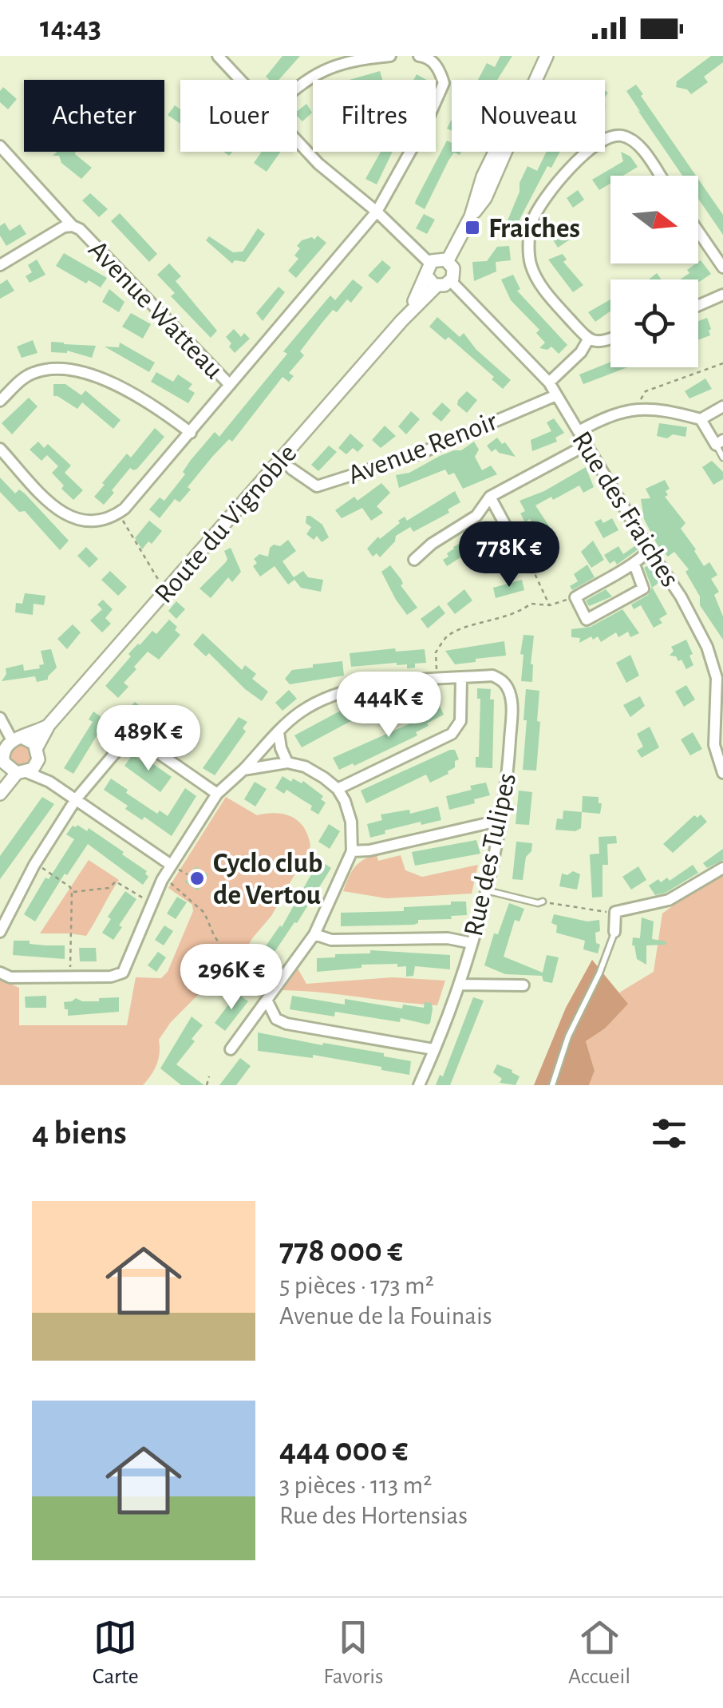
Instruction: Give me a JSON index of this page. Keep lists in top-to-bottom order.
{
  "streets": {
    "street": [
      "Avenue Watteau",
      "Avenue Renoir",
      "Rue des Fraiches",
      "Route du Vignoble",
      "Rue des Tulipes"
    ]
  },
  "crossings": [
    ["Avenue Renoir", "Rue des Fraiches"],
    ["Rue des Fraiches", "Route du Vignoble"]
  ],
  "places": {
    "transit": ["Fraiches"],
    "other": ["Cyclo club de Vertou"]
  },
  "north": "right",
  "page": {
    "status": "14:43",
    "chip": [
      "Acheter",
      "Louer",
      "Filtres",
      "Nouveau"
    ],
    "price": [
      "778K €",
      "444K €",
      "489K €",
      "296K €"
    ],
    "heading": "4 biens",
    "list": [
      {
        "name": "778 000 €",
        "note": "5 pièces · 173 m² · Avenue de la Fouinais"
      },
      {
        "name": "444 000 €",
        "note": "3 pièces · 113 m² · Rue des Hortensias"
      }
    ],
    "tabs": ["Carte", "Favoris", "Accueil"]
  }
}
